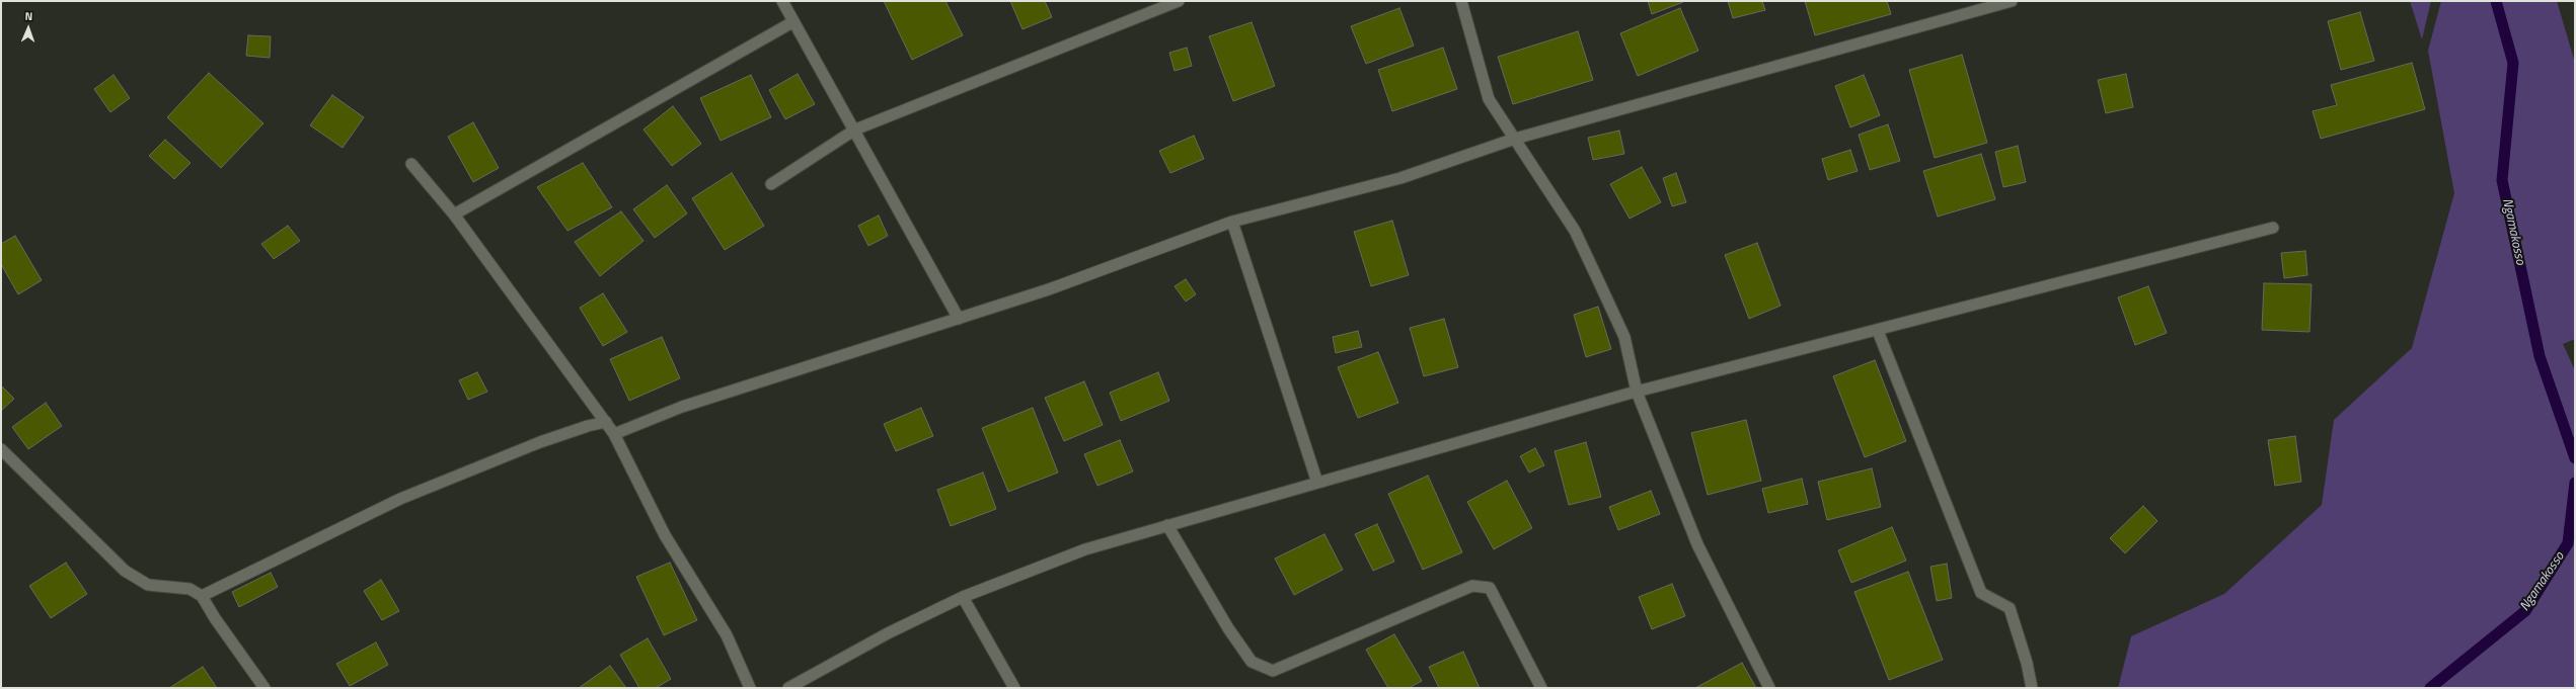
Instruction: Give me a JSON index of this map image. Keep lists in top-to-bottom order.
{
  "water": ["Ngamakosso"],
  "north": "top"
}
